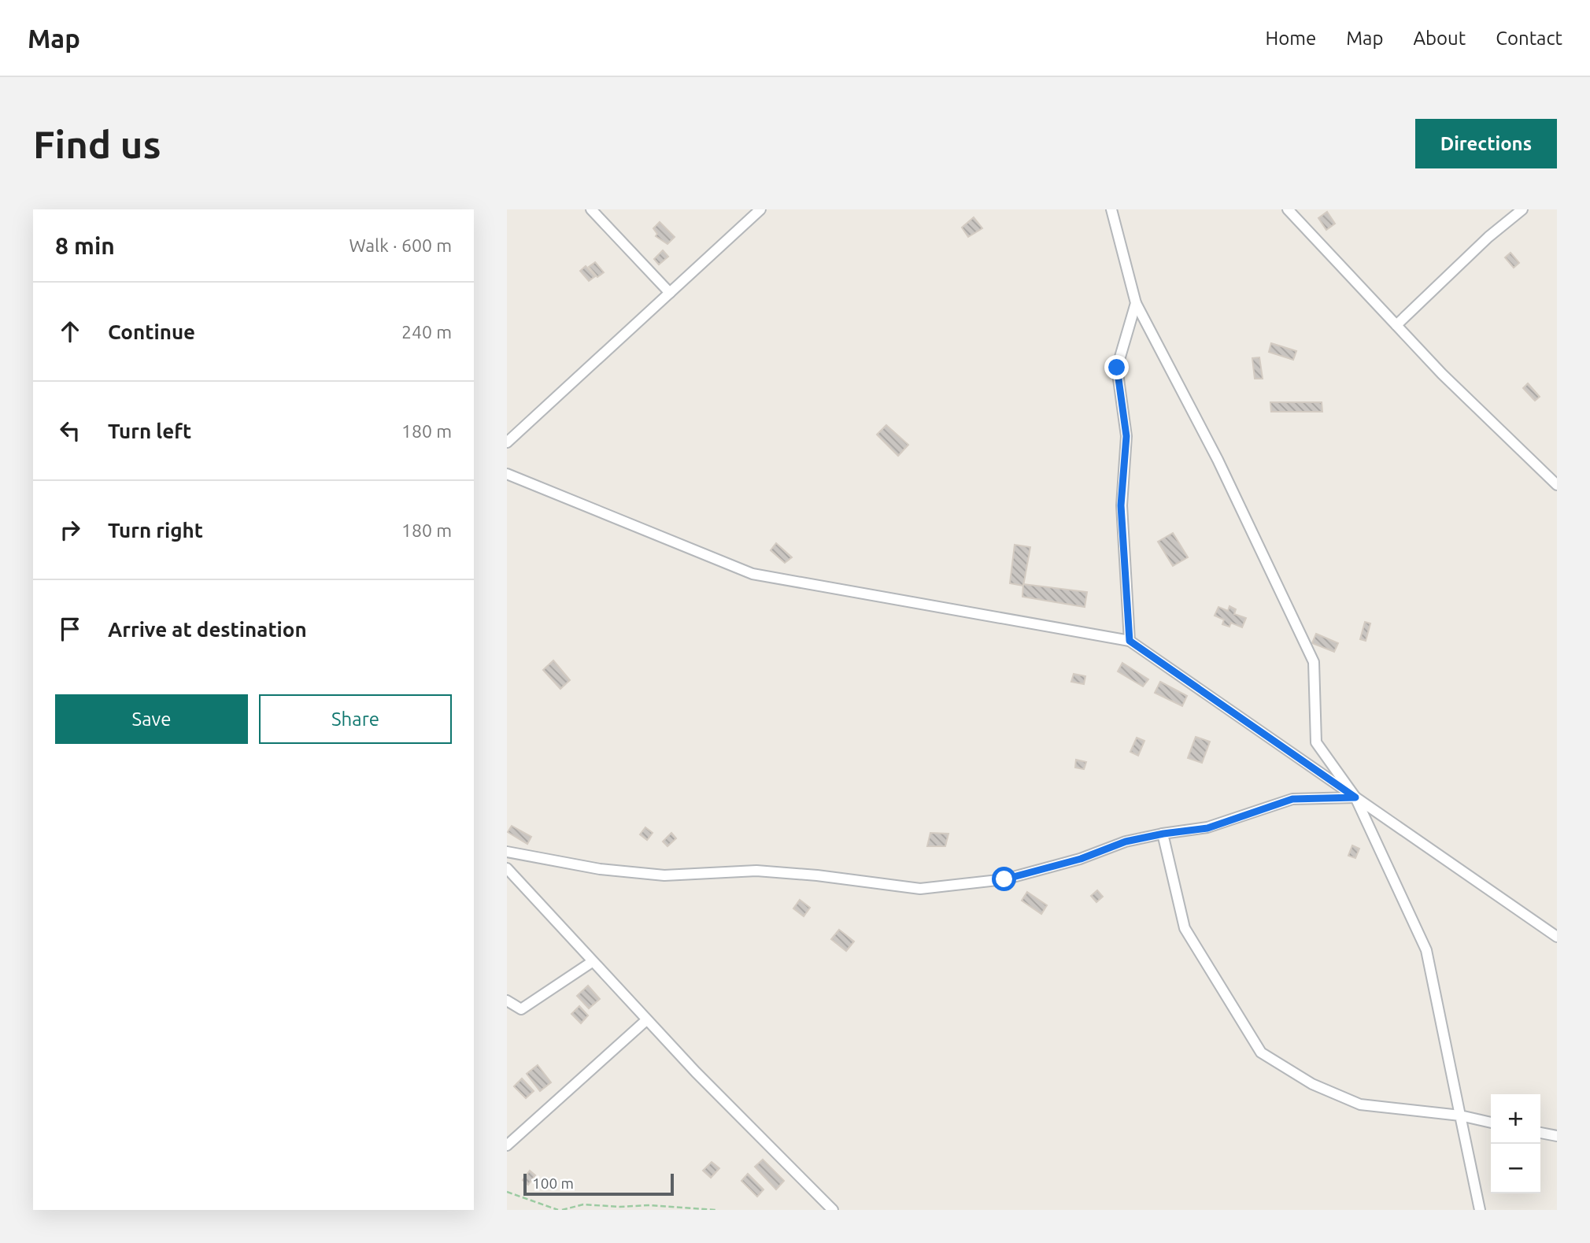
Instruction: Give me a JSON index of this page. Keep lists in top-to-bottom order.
{
  "scale_bar": "100 m",
  "page": {
    "header": "Map",
    "nav": [
      "Home",
      "Map",
      "About",
      "Contact"
    ],
    "buttons": [
      "Directions",
      ["Save", "Share"]
    ],
    "title": "Find us",
    "heading": ["8 min", "Walk · 600 m"],
    "list": [
      ["Continue", "240 m"],
      ["Turn left", "180 m"],
      ["Turn right", "180 m"],
      "Arrive at destination"
    ],
    "map_buttons": ["+", "−"],
    "scale": "100 m"
  }
}
